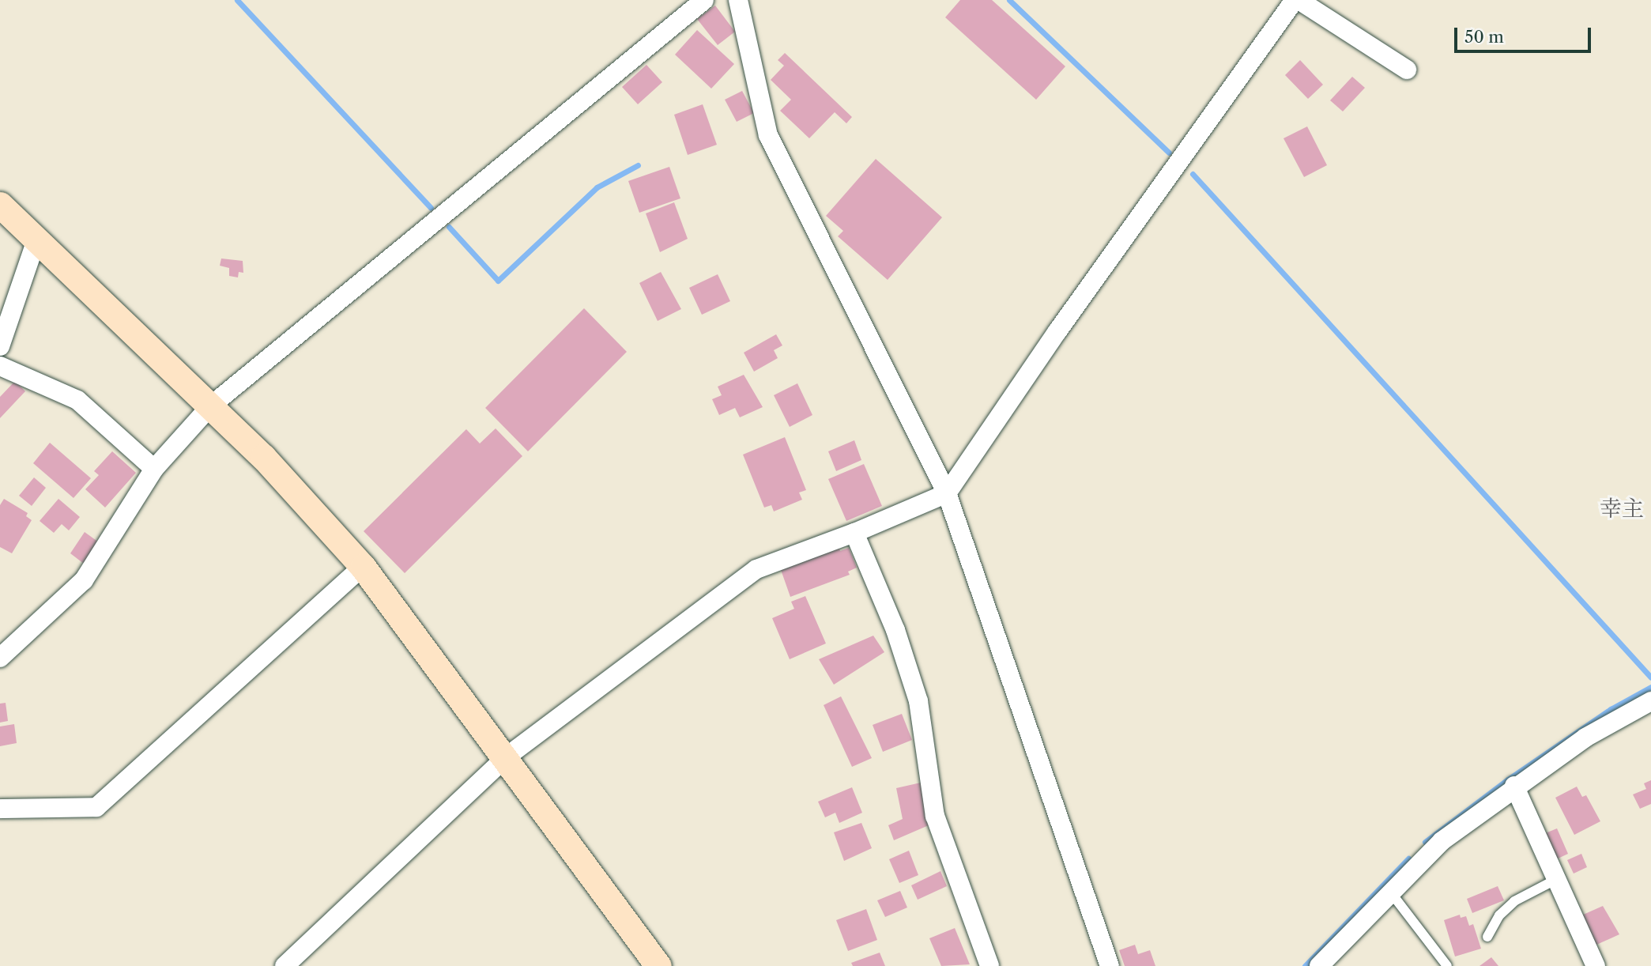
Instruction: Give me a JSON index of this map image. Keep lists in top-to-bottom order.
{
  "districts": ["幸主"],
  "scale_bar": "50 m"
}
